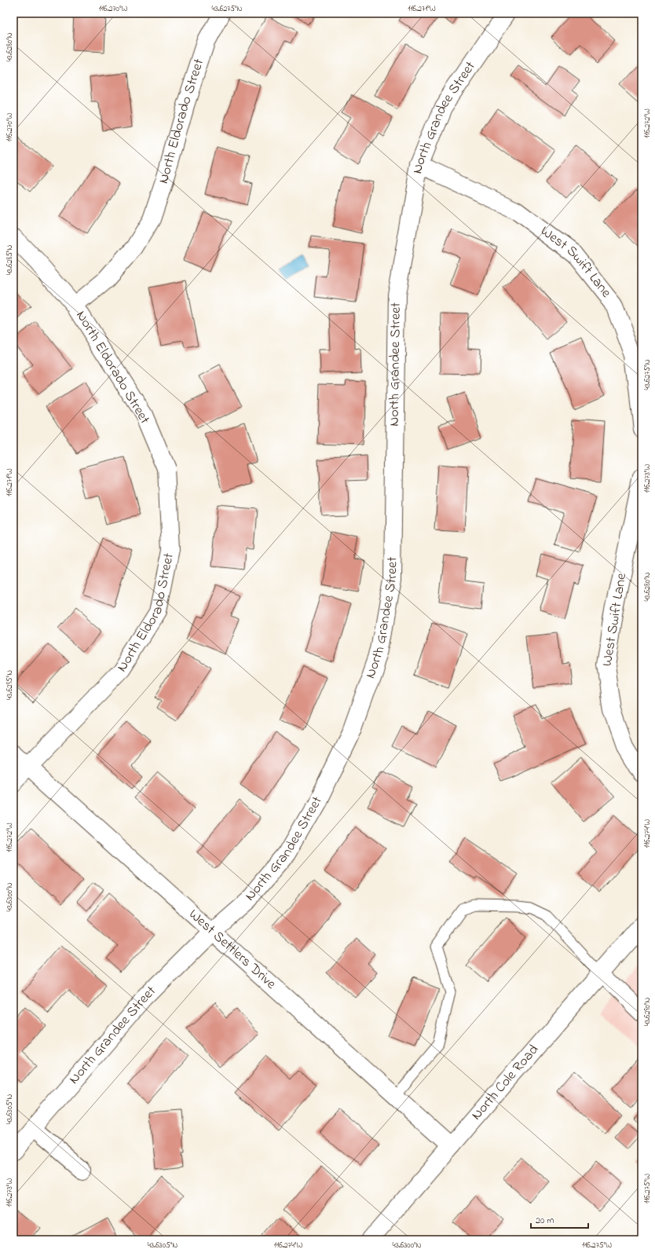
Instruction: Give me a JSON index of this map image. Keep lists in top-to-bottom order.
{
  "streets": {
    "street": [
      "North Grandee Street",
      "North Eldorado Street",
      "West Swift Lane",
      "West Settlers Drive",
      "North Cole Road"
    ]
  },
  "crossings": [
    ["North Grandee Street", "West Swift Lane"],
    ["North Grandee Street", "West Settlers Drive"],
    ["North Eldorado Street", "West Settlers Drive"],
    ["West Settlers Drive", "North Cole Road"]
  ],
  "scale_bar": "20 m",
  "coordinates": [
    "116.270°W",
    "43.6275°N",
    "116.271°W",
    "43.6280°N",
    "116.272°W",
    "43.6285°N",
    "116.273°W",
    "43.6295°N",
    "116.274°W",
    "43.6300°N",
    "43.6290°N",
    "43.6305°N",
    "116.275°W"
  ]
}
